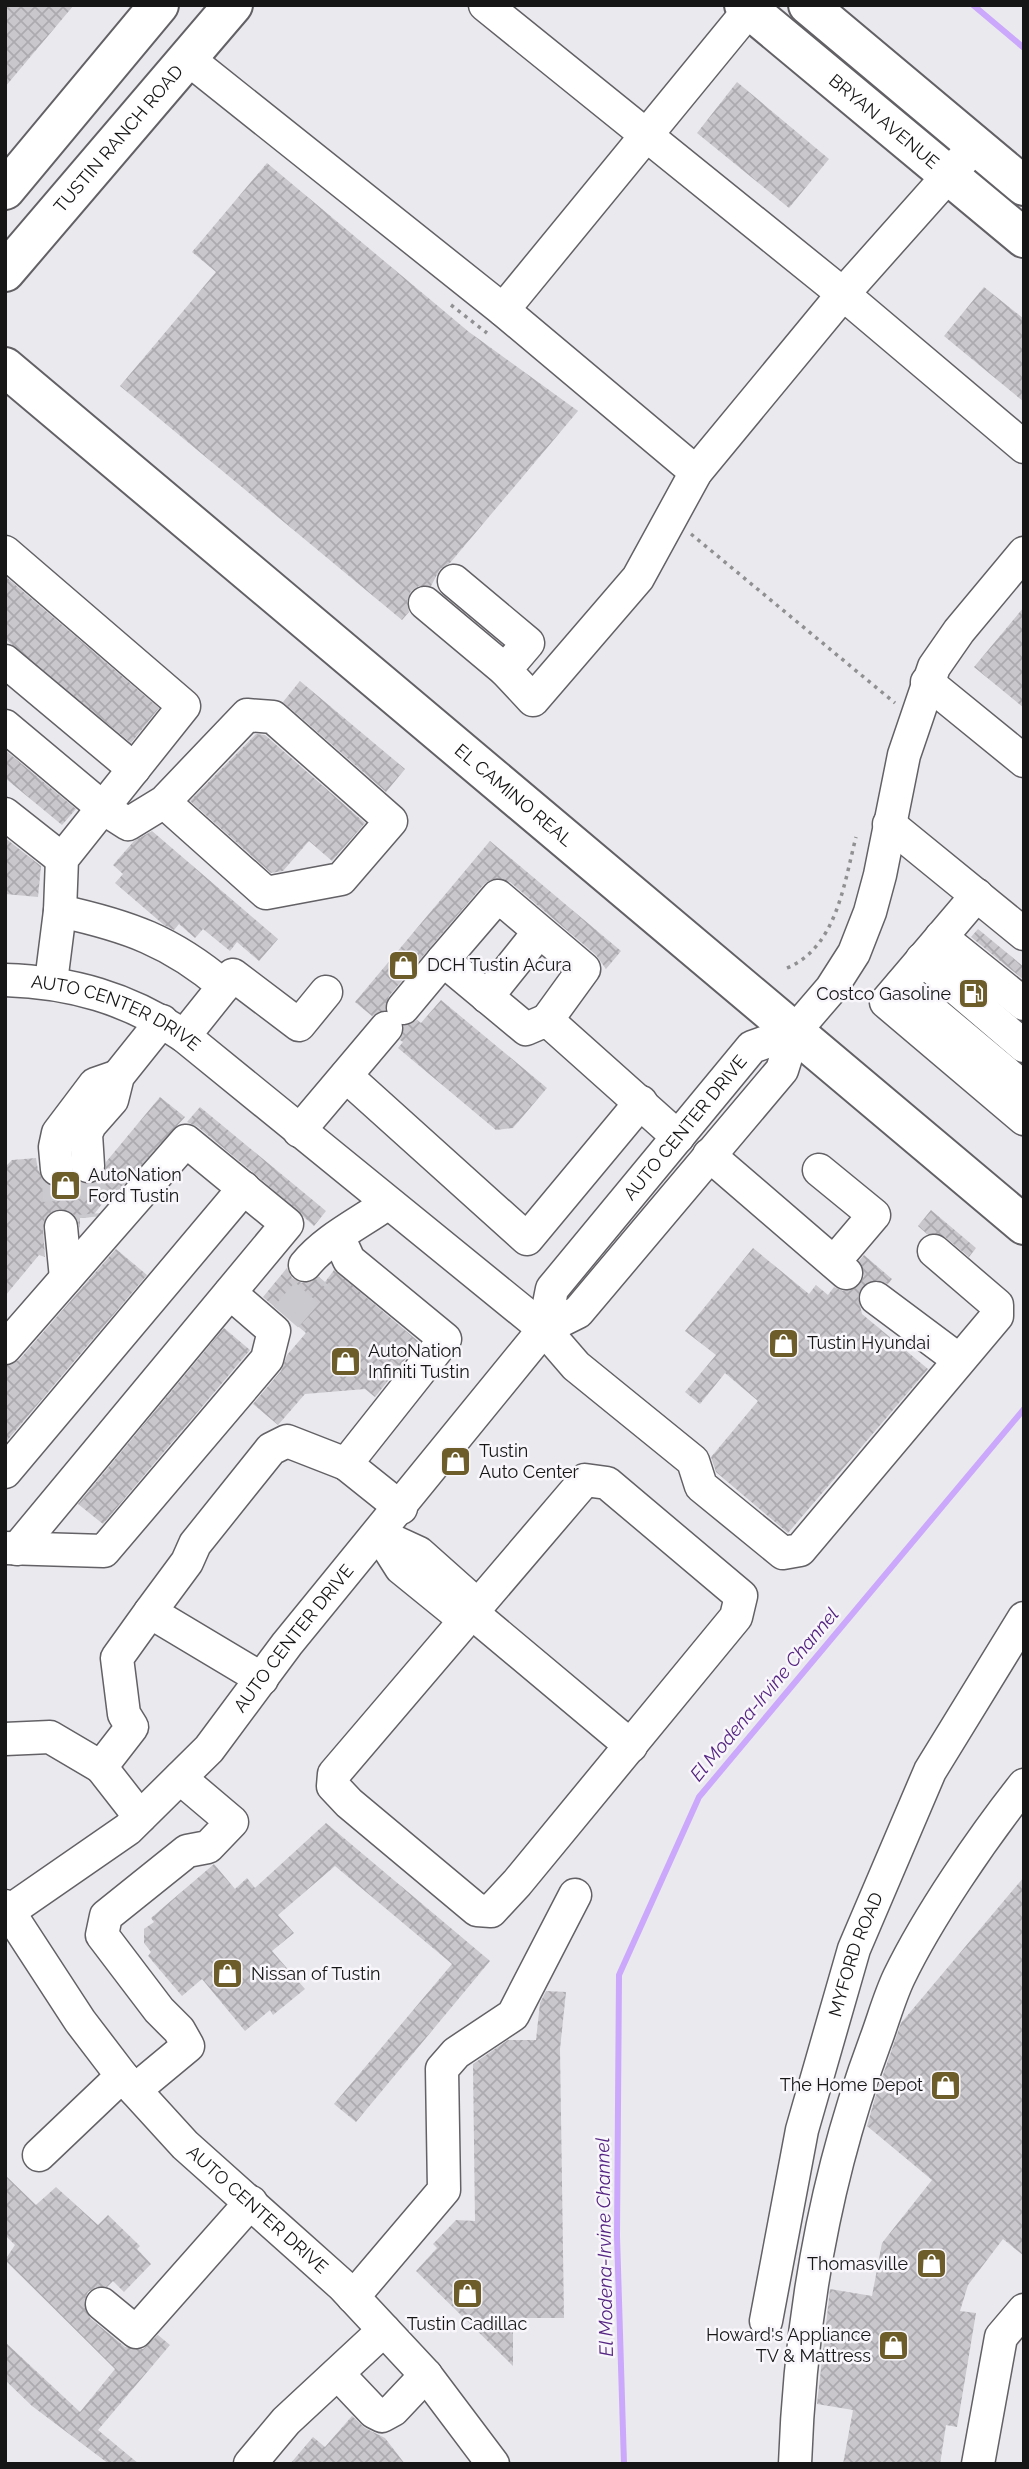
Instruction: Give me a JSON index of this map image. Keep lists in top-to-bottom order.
{
  "streets": {
    "main road": ["BRYAN AVENUE", "TUSTIN RANCH ROAD", "EL CAMINO REAL"],
    "street": ["AUTO CENTER DRIVE", "MYFORD ROAD"]
  },
  "crossings": [
    ["EL CAMINO REAL", "AUTO CENTER DRIVE"]
  ],
  "water": ["El Modena-Irvine Channel"],
  "places": {
    "shop": [
      "DCH Tustin Acura",
      "AutoNation Ford Tustin",
      "Tustin Hyundai",
      "AutoNation Infiniti Tustin",
      "Tustin Auto Center",
      "Nissan of Tustin",
      "The Home Depot",
      "Thomasville",
      "Tustin Cadillac",
      "Howard's Appliance TV & Mattress"
    ],
    "fuel station": ["Costco Gasoline"]
  }
}
